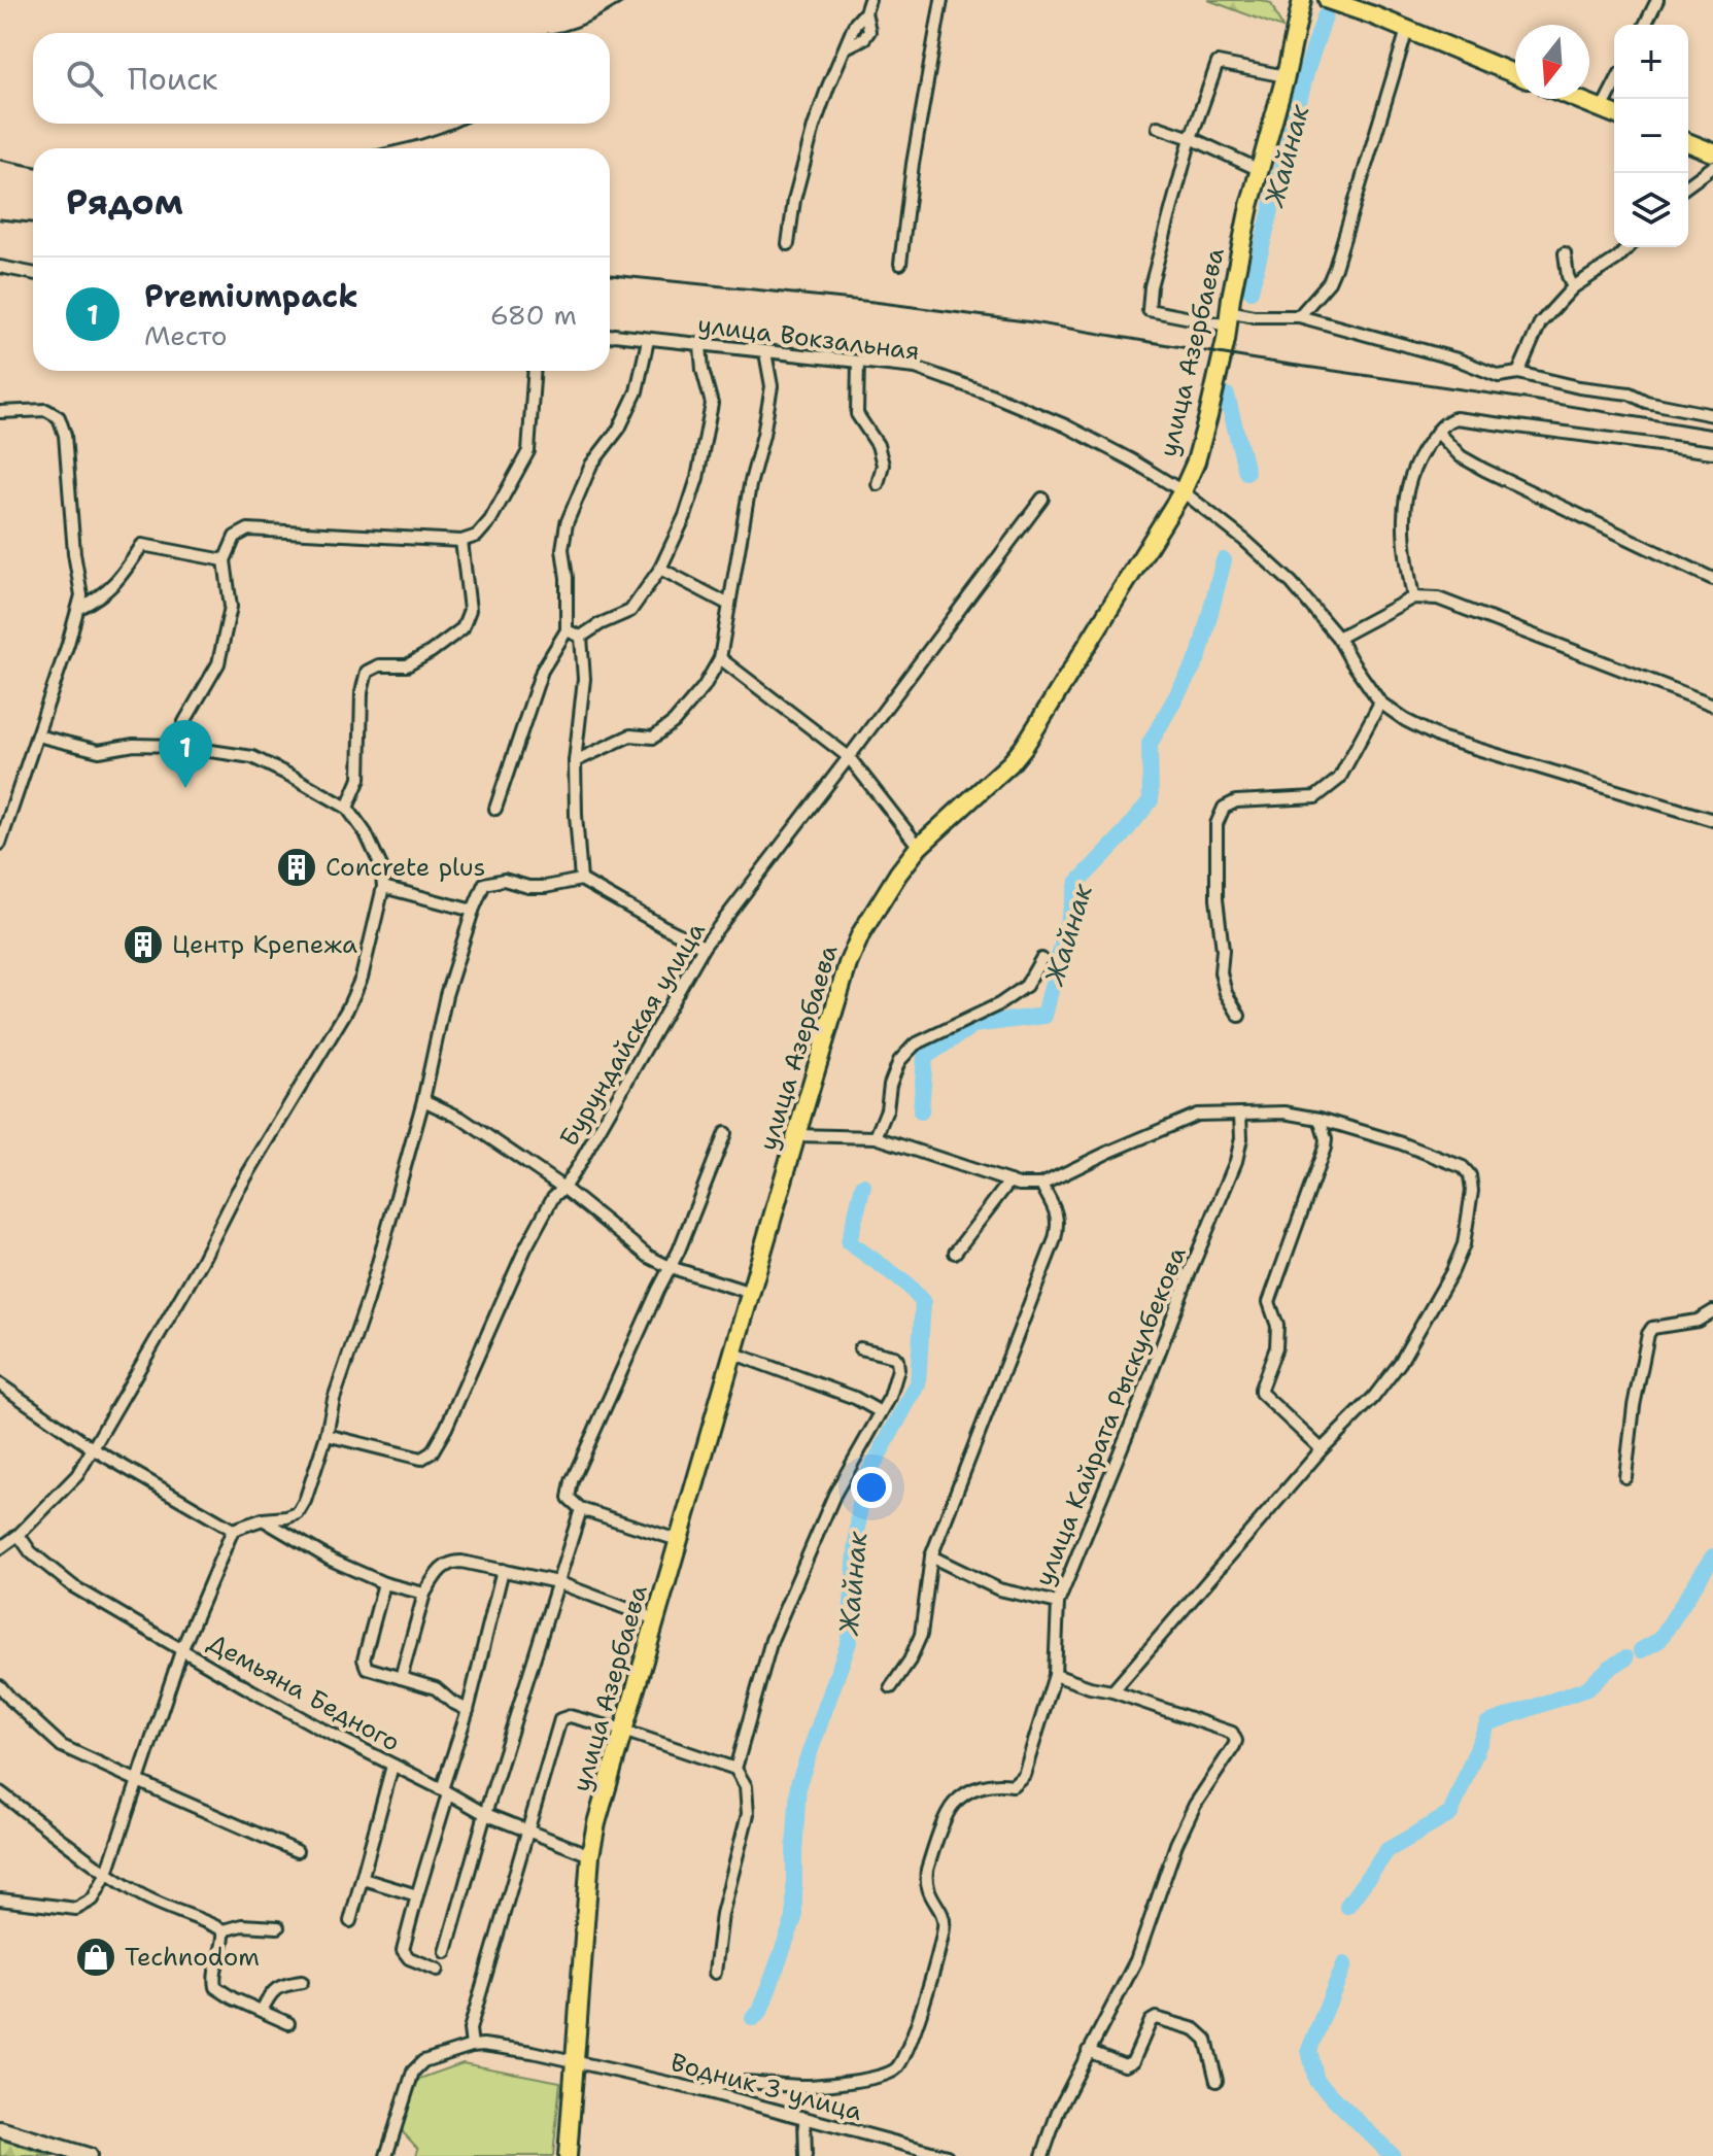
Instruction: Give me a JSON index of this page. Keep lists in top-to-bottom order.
{
  "streets": {
    "main road": ["улица Азербаева"],
    "street": [
      "улица Вокзальная",
      "Бурундайская улица",
      "улица Кайрата Рыскулбекова",
      "Демьяна Бедного",
      "Водник 3 улица"
    ]
  },
  "crossings": [
    ["улица Вокзальная", "улица Азербаева"],
    ["улица Азербаева", "Демьяна Бедного"],
    ["улица Азербаева", "Водник 3 улица"]
  ],
  "water": ["Жайнак"],
  "places": {
    "building": ["Concrete plus", "Центр Крепежа"],
    "shop": ["Technodom"]
  },
  "north": "bottom",
  "page": {
    "map_buttons": ["+", "−"],
    "search": "Поиск",
    "heading": "Рядом",
    "list": [
      {
        "mark": "1",
        "name": "Premiumpack",
        "note": "Место",
        "value": "680 m"
      }
    ],
    "pins": "1"
  }
}
